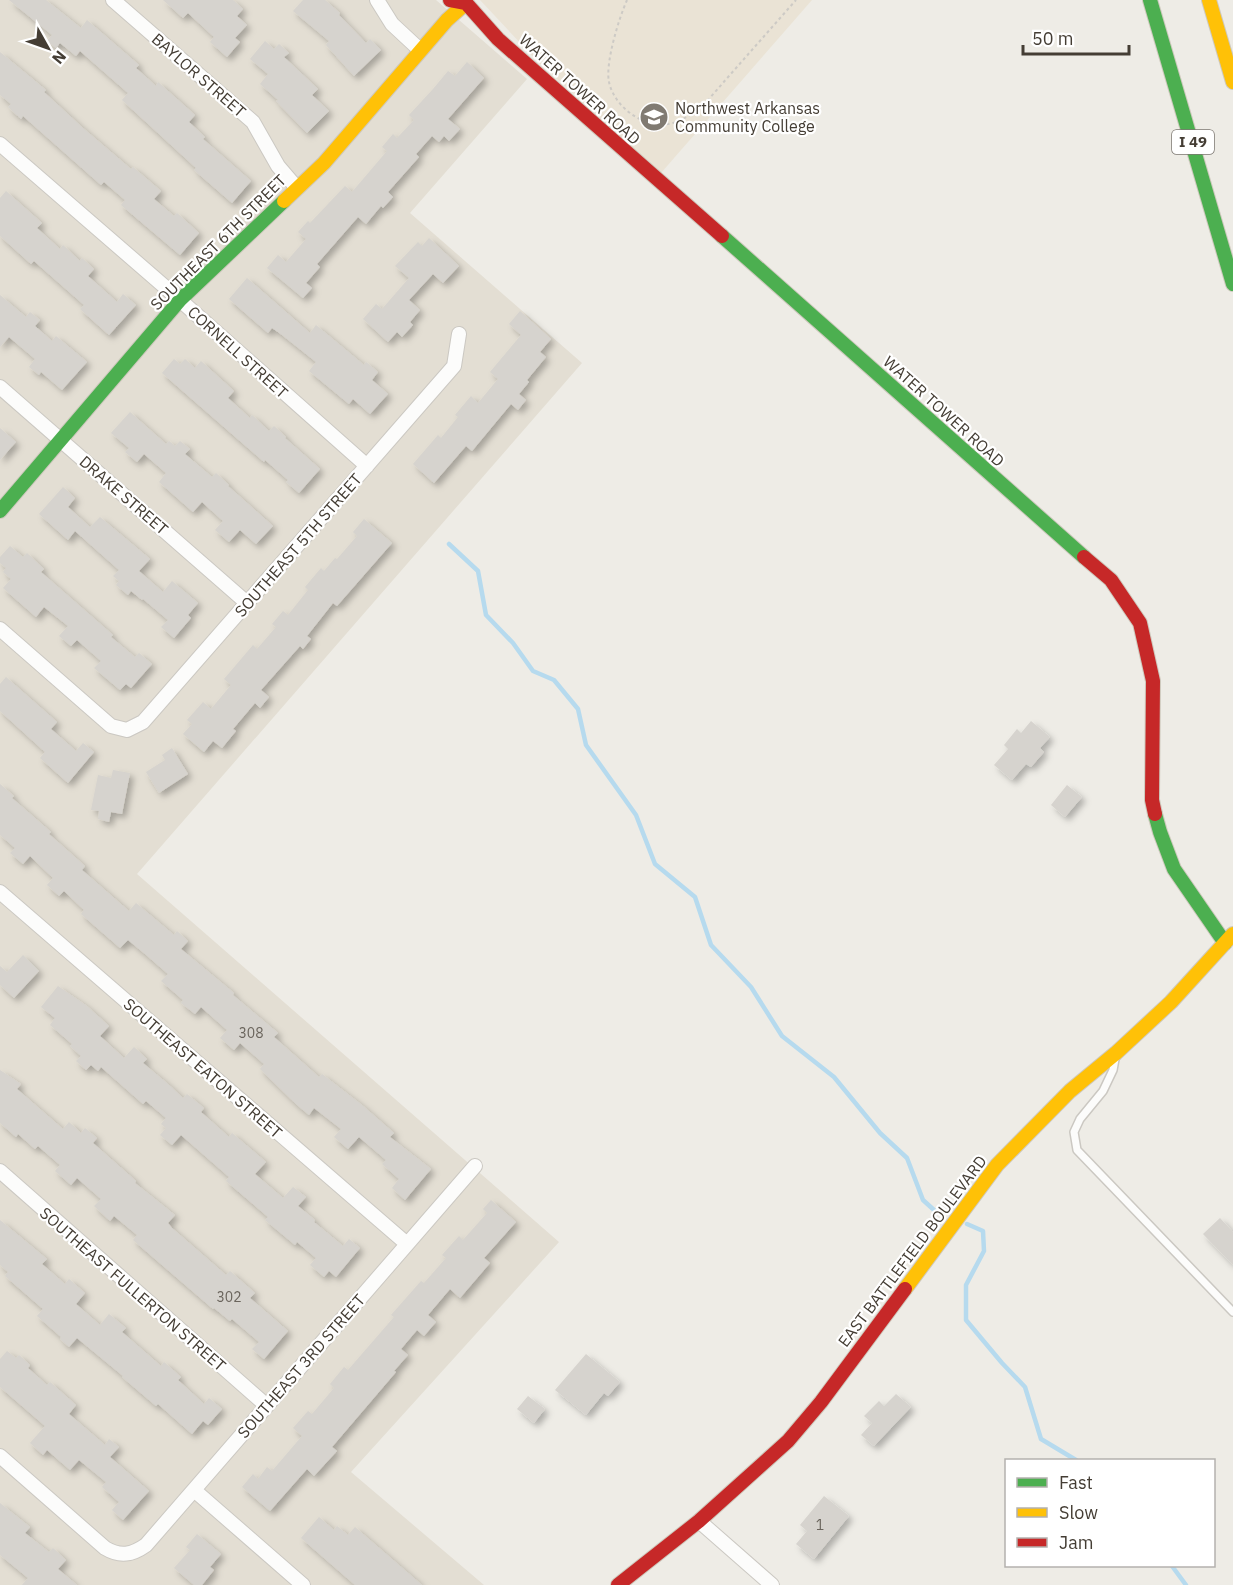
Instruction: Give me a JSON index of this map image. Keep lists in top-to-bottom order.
{
  "streets": {
    "main road": [
      "WATER TOWER ROAD",
      "I 49",
      "SOUTHEAST 6TH STREET",
      "EAST BATTLEFIELD BOULEVARD"
    ],
    "street": [
      "BAYLOR STREET",
      "CORNELL STREET",
      "DRAKE STREET",
      "SOUTHEAST 5TH STREET",
      "SOUTHEAST EATON STREET",
      "SOUTHEAST FULLERTON STREET",
      "SOUTHEAST 3RD STREET"
    ]
  },
  "crossings": [
    ["BAYLOR STREET", "SOUTHEAST 6TH STREET"],
    ["WATER TOWER ROAD", "SOUTHEAST 6TH STREET"],
    ["WATER TOWER ROAD", "EAST BATTLEFIELD BOULEVARD"],
    ["SOUTHEAST 6TH STREET", "CORNELL STREET"],
    ["SOUTHEAST 6TH STREET", "DRAKE STREET"],
    ["CORNELL STREET", "SOUTHEAST 5TH STREET"],
    ["DRAKE STREET", "SOUTHEAST 5TH STREET"],
    ["SOUTHEAST EATON STREET", "SOUTHEAST 3RD STREET"],
    ["SOUTHEAST FULLERTON STREET", "SOUTHEAST 3RD STREET"]
  ],
  "places": {
    "school or university": ["Northwest Arkansas Community College"]
  },
  "house_numbers": ["308", "302", "1"],
  "legend": ["Fast", "Slow", "Jam"],
  "scale_bar": "50 m",
  "north": "bottom right"
}
